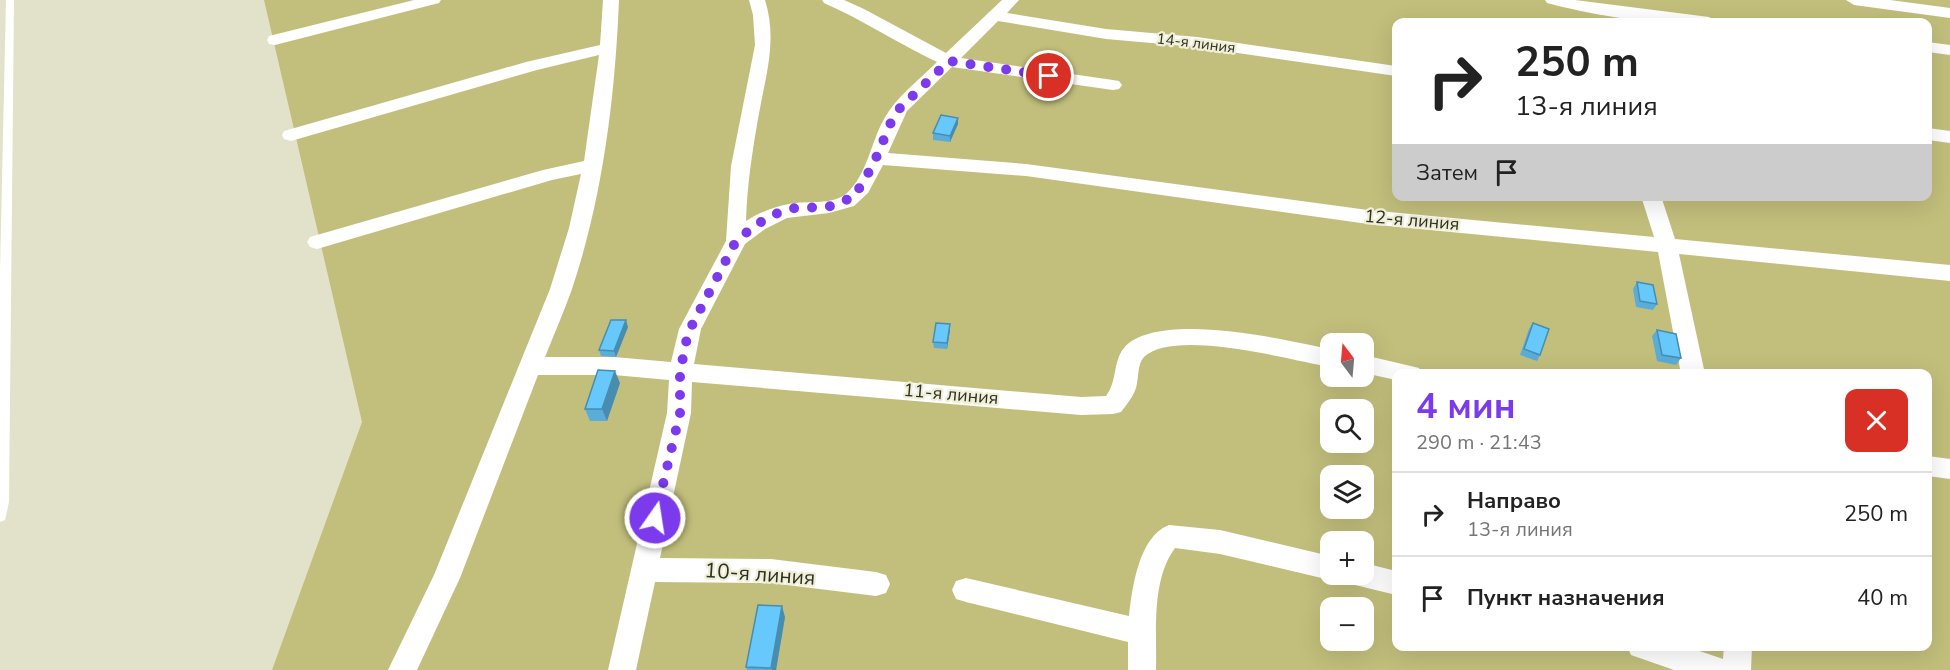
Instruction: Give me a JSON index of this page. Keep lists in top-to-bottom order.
{
  "streets": {
    "street": [
      "14-я линия",
      "12-я линия",
      "11-я линия",
      "10-я линия"
    ]
  },
  "north": "top",
  "page": {
    "turn": ["250 m", "13-я линия"],
    "then": "Затем",
    "map_buttons": ["+", "−"],
    "heading": ["4 мин", "290 m · 21:43"],
    "list": [
      {
        "name": "Направо",
        "note": "13-я линия",
        "value": "250 m"
      },
      {
        "name": "Пункт назначения",
        "value": "40 m"
      }
    ]
  }
}
